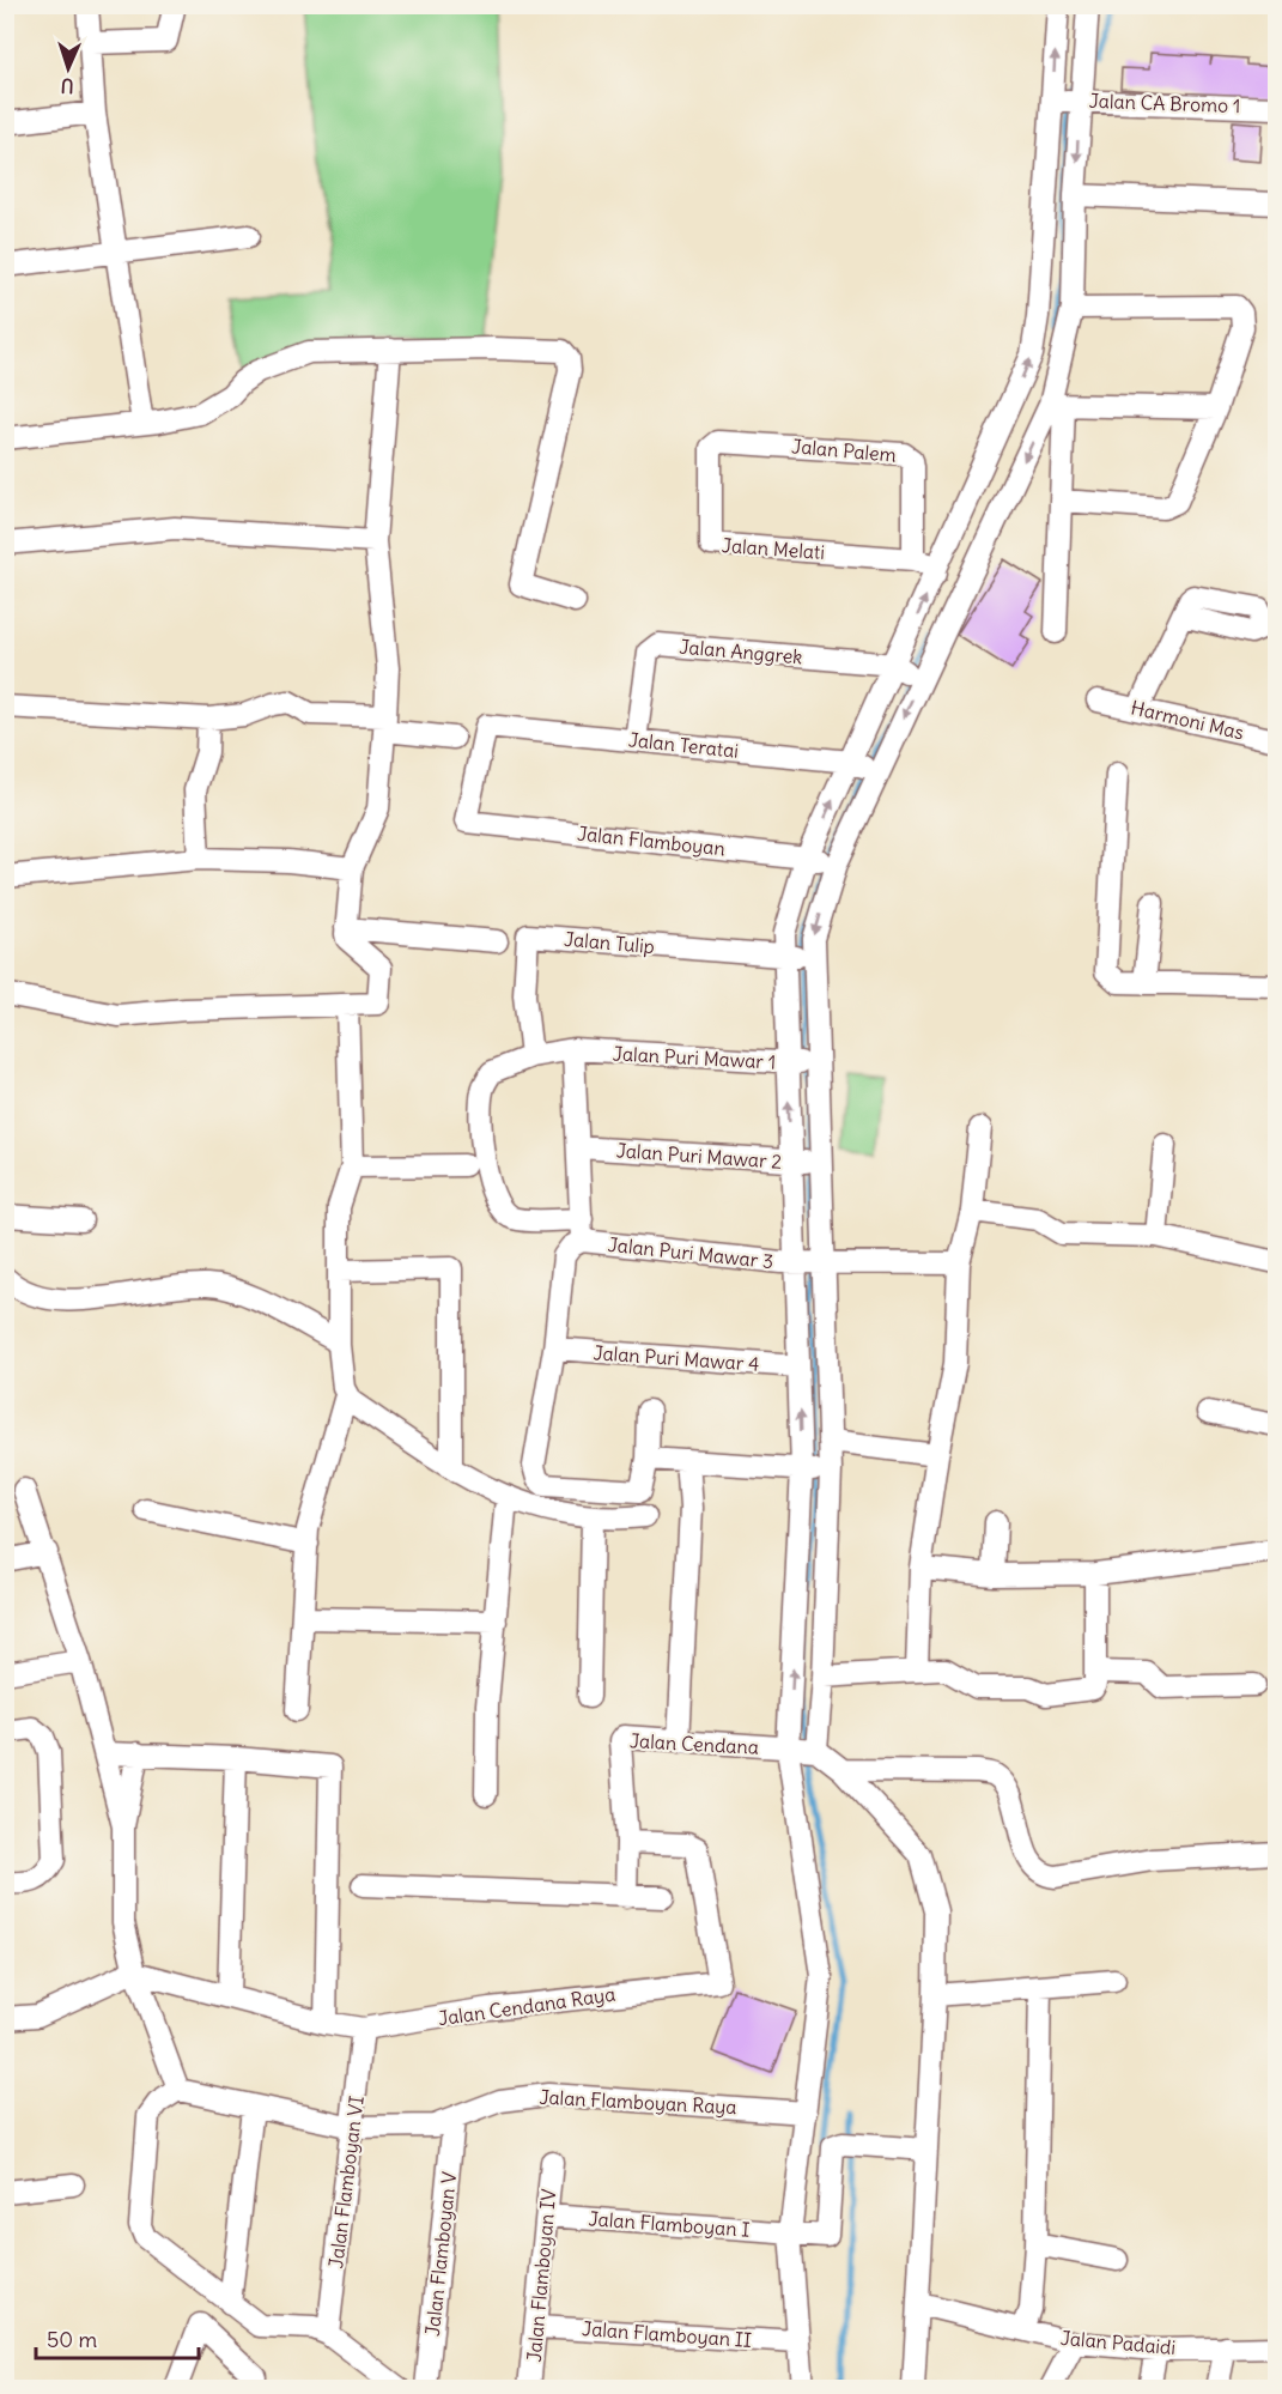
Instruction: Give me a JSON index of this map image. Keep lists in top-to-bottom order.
{
  "streets": {
    "street": [
      "Jalan CA Bromo 1",
      "Jalan Palem",
      "Jalan Melati",
      "Jalan Anggrek",
      "Harmoni Mas",
      "Jalan Teratai",
      "Jalan Flamboyan",
      "Jalan Tulip",
      "Jalan Puri Mawar 1",
      "Jalan Puri Mawar 2",
      "Jalan Puri Mawar 3",
      "Jalan Puri Mawar 4",
      "Jalan Cendana",
      "Jalan Cendana Raya",
      "Jalan Flamboyan Raya",
      "Jalan Flamboyan VI",
      "Jalan Flamboyan I",
      "Jalan Flamboyan V",
      "Jalan Flamboyan IV",
      "Jalan Flamboyan II",
      "Jalan Padaidi"
    ]
  },
  "crossings": [
    ["Jalan Palem", "Jalan Melati"],
    ["Jalan Anggrek", "Jalan Teratai"],
    ["Jalan Teratai", "Jalan Flamboyan"],
    ["Jalan Tulip", "Jalan Puri Mawar 1"],
    ["Jalan Tulip", "Jalan Puri Mawar 3"],
    ["Jalan Puri Mawar 1", "Jalan Puri Mawar 3"],
    ["Jalan Cendana", "Jalan Cendana Raya"],
    ["Jalan Cendana Raya", "Jalan Flamboyan VI"],
    ["Jalan Flamboyan Raya", "Jalan Flamboyan VI"],
    ["Jalan Flamboyan Raya", "Jalan Flamboyan V"],
    ["Jalan Flamboyan I", "Jalan Flamboyan IV"],
    ["Jalan Flamboyan IV", "Jalan Flamboyan II"]
  ],
  "scale_bar": "50 m",
  "north": "bottom"
}
